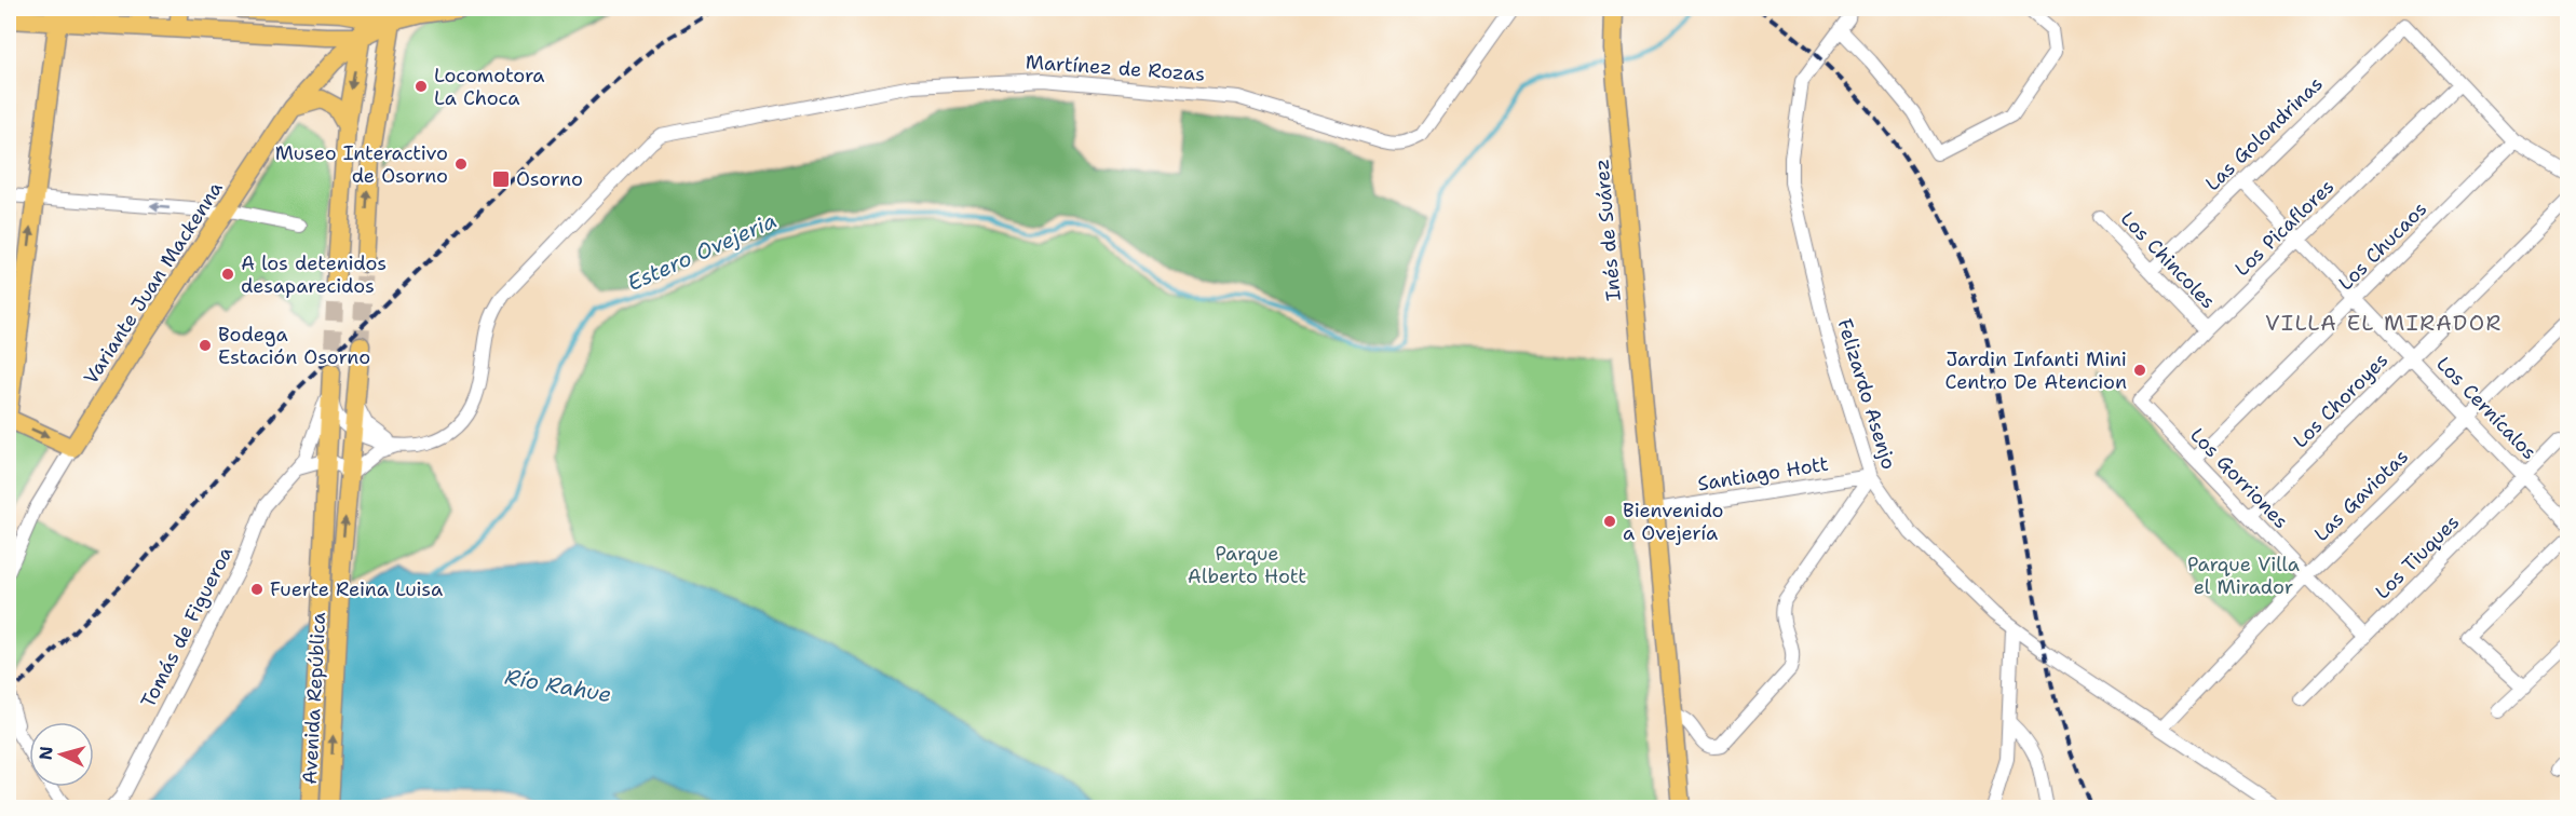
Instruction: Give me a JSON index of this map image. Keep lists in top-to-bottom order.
{
  "streets": {
    "main road": ["Inés de Suárez", "Variante Juan Mackenna", "Avenida República"],
    "street": [
      "Martínez de Rozas",
      "Las Golondrinas",
      "Los Picaflores",
      "Los Chucaos",
      "Los Chincoles",
      "Felizardo Asenjo",
      "Los Choroyes",
      "Los Cernícalos",
      "Santiago Hott",
      "Los Gorriones",
      "Las Gaviotas",
      "Los Tiuques",
      "Tomás de Figueroa"
    ]
  },
  "crossings": [
    ["Las Golondrinas", "Los Picaflores"],
    ["Las Golondrinas", "Los Chincoles"],
    ["Las Golondrinas", "Los Cernícalos"],
    ["Los Picaflores", "Los Chincoles"],
    ["Los Picaflores", "Los Cernícalos"],
    ["Los Picaflores", "Los Gorriones"],
    ["Inés de Suárez", "Santiago Hott"],
    ["Los Chucaos", "Los Cernícalos"],
    ["Los Chucaos", "Los Gorriones"],
    ["Felizardo Asenjo", "Santiago Hott"],
    ["Felizardo Asenjo", "Las Gaviotas"],
    ["Los Choroyes", "Los Cernícalos"],
    ["Los Choroyes", "Los Gorriones"],
    ["Los Cernícalos", "Las Gaviotas"],
    ["Los Cernícalos", "Los Tiuques"],
    ["Los Gorriones", "Las Gaviotas"],
    ["Los Gorriones", "Los Tiuques"],
    ["Tomás de Figueroa", "Avenida República"]
  ],
  "districts": ["VILLA EL MIRADOR"],
  "water": ["Estero Ovejeria", "Río Rahue"],
  "parks": ["Parque Alberto Hott", "Parque Villa el Mirador"],
  "places": {
    "other": [
      "Locomotora La Choca",
      "Museo Interactivo de Osorno",
      "A los detenidos desaparecidos",
      "Bodega Estación Osorno",
      "Jardin Infanti Mini Centro De Atencion",
      "Bienvenido a Ovejería",
      "Fuerte Reina Luisa"
    ],
    "transit": ["Osorno"]
  },
  "north": "left"
}
